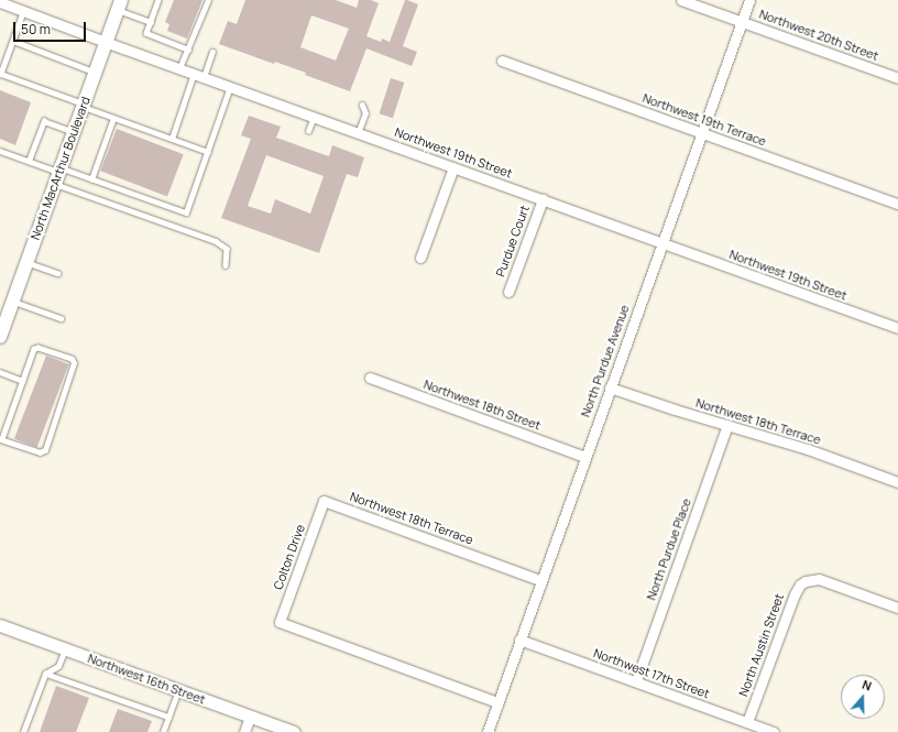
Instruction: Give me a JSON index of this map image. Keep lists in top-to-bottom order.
{
  "streets": {
    "main road": ["North MacArthur Boulevard"],
    "street": [
      "Northwest 20th Street",
      "Northwest 19th Terrace",
      "Northwest 19th Street",
      "Purdue Court",
      "North Purdue Avenue",
      "Northwest 18th Street",
      "Northwest 18th Terrace",
      "North Purdue Place",
      "Colton Drive",
      "North Austin Street",
      "Northwest 17th Street",
      "Northwest 16th Street"
    ]
  },
  "crossings": [
    ["Northwest 20th Street", "North Purdue Avenue"],
    ["Northwest 19th Terrace", "North Purdue Avenue"],
    ["Northwest 19th Street", "North MacArthur Boulevard"],
    ["Northwest 19th Street", "Purdue Court"],
    ["Northwest 19th Street", "North Purdue Avenue"],
    ["North Purdue Avenue", "Northwest 18th Street"],
    ["North Purdue Avenue", "Northwest 18th Terrace"],
    ["North Purdue Avenue", "Colton Drive"],
    ["North Purdue Avenue", "Northwest 17th Street"],
    ["Northwest 18th Terrace", "North Purdue Place"],
    ["Northwest 18th Terrace", "Colton Drive"],
    ["North Purdue Place", "Northwest 17th Street"],
    ["North Austin Street", "Northwest 17th Street"]
  ],
  "scale_bar": "50 m",
  "north": "top"
}
